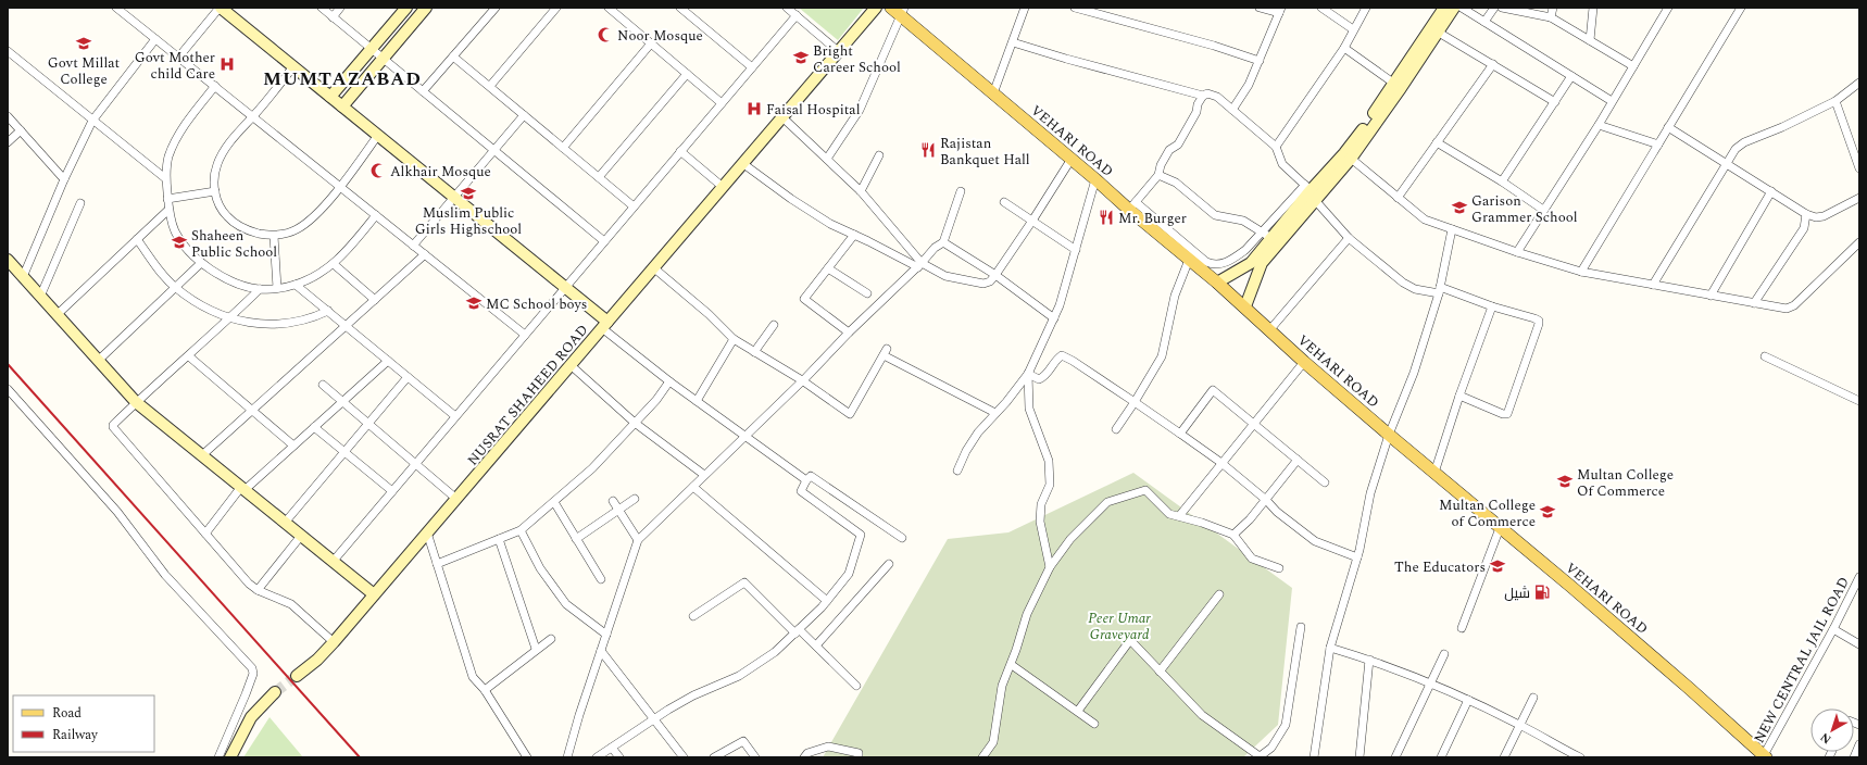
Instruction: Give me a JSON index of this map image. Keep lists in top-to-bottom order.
{
  "streets": {
    "main road": ["VEHARI ROAD"],
    "street": ["NUSRAT SHAHEED ROAD", "NEW CENTRAL JAIL ROAD"]
  },
  "crossings": [
    ["VEHARI ROAD", "NEW CENTRAL JAIL ROAD"]
  ],
  "districts": ["MUMTAZABAD"],
  "parks": ["Peer Umar Graveyard"],
  "places": {
    "mosque": ["Noor Mosque", "Alkhair Mosque"],
    "school or university": [
      "Govt Millat College",
      "Bright Career School",
      "Muslim Public Girls Highschool",
      "Garison Grammer School",
      "Shaheen Public School",
      "MC School boys",
      "Multan College Of Commerce",
      "Multan College of Commerce",
      "The Educators"
    ],
    "hospital": ["Govt Mother child Care", "Faisal Hospital"],
    "restaurant": ["Rajistan Bankquet Hall", "Mr. Burger"],
    "fuel station": ["شیل"]
  },
  "legend": ["Road", "Railway"],
  "north": "bottom left"
}
